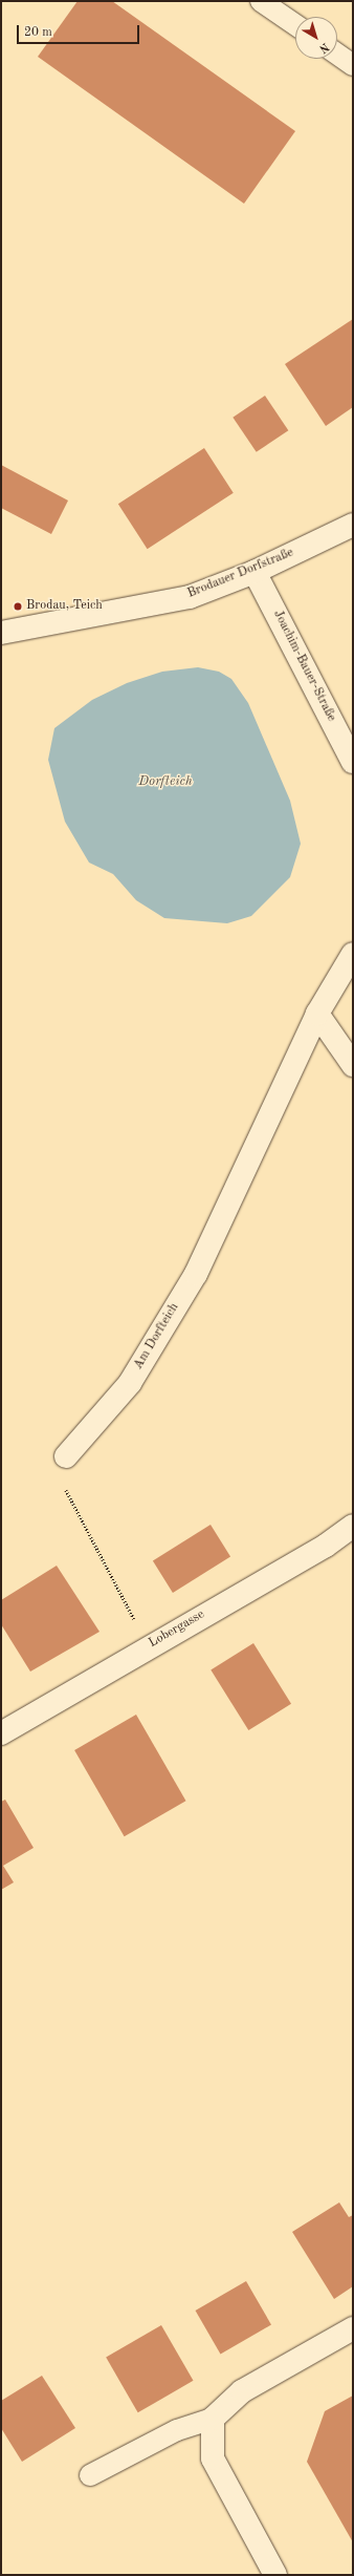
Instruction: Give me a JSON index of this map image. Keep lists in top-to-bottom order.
{
  "streets": {
    "street": [
      "Brodauer Dorfstraße",
      "Joachim-Bauer-Straße",
      "Am Dorfteich",
      "Lobergasse"
    ]
  },
  "crossings": [
    ["Brodauer Dorfstraße", "Joachim-Bauer-Straße"]
  ],
  "water": ["Dorfteich"],
  "places": ["Brodau, Teich"],
  "scale_bar": "20 m",
  "north": "bottom right"
}
